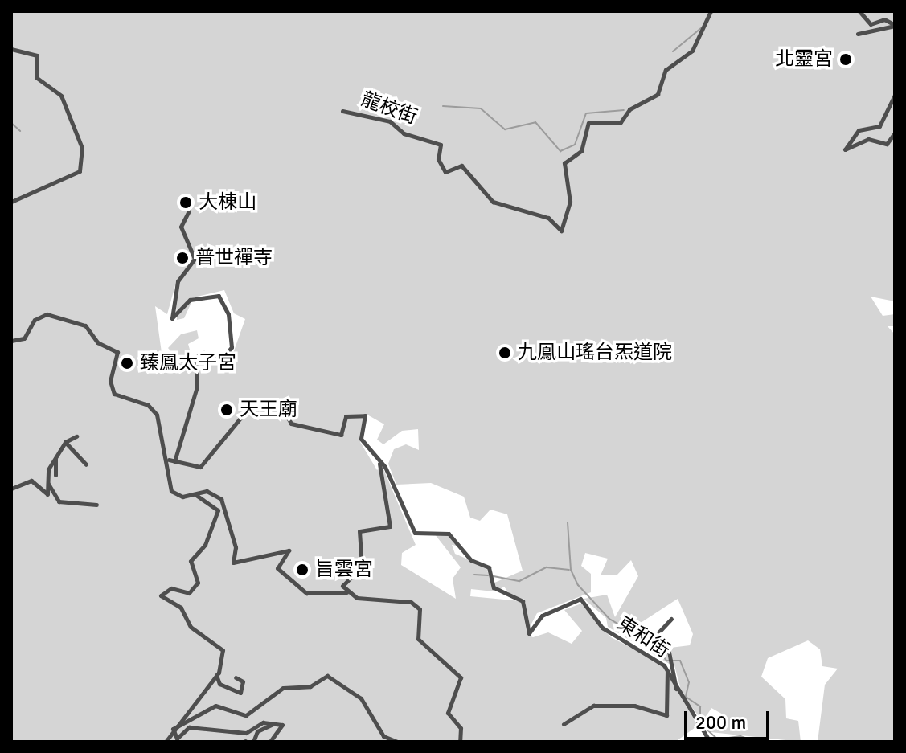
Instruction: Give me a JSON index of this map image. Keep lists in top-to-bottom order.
{
  "streets": {
    "street": ["龍校街", "東和街"]
  },
  "places": [
    "北靈宮",
    "大棟山",
    "普世禪寺",
    "九鳳山瑤台炁道院",
    "臻鳳太子宮",
    "天王廟",
    "旨雲宮"
  ],
  "scale_bar": "200 m"
}
